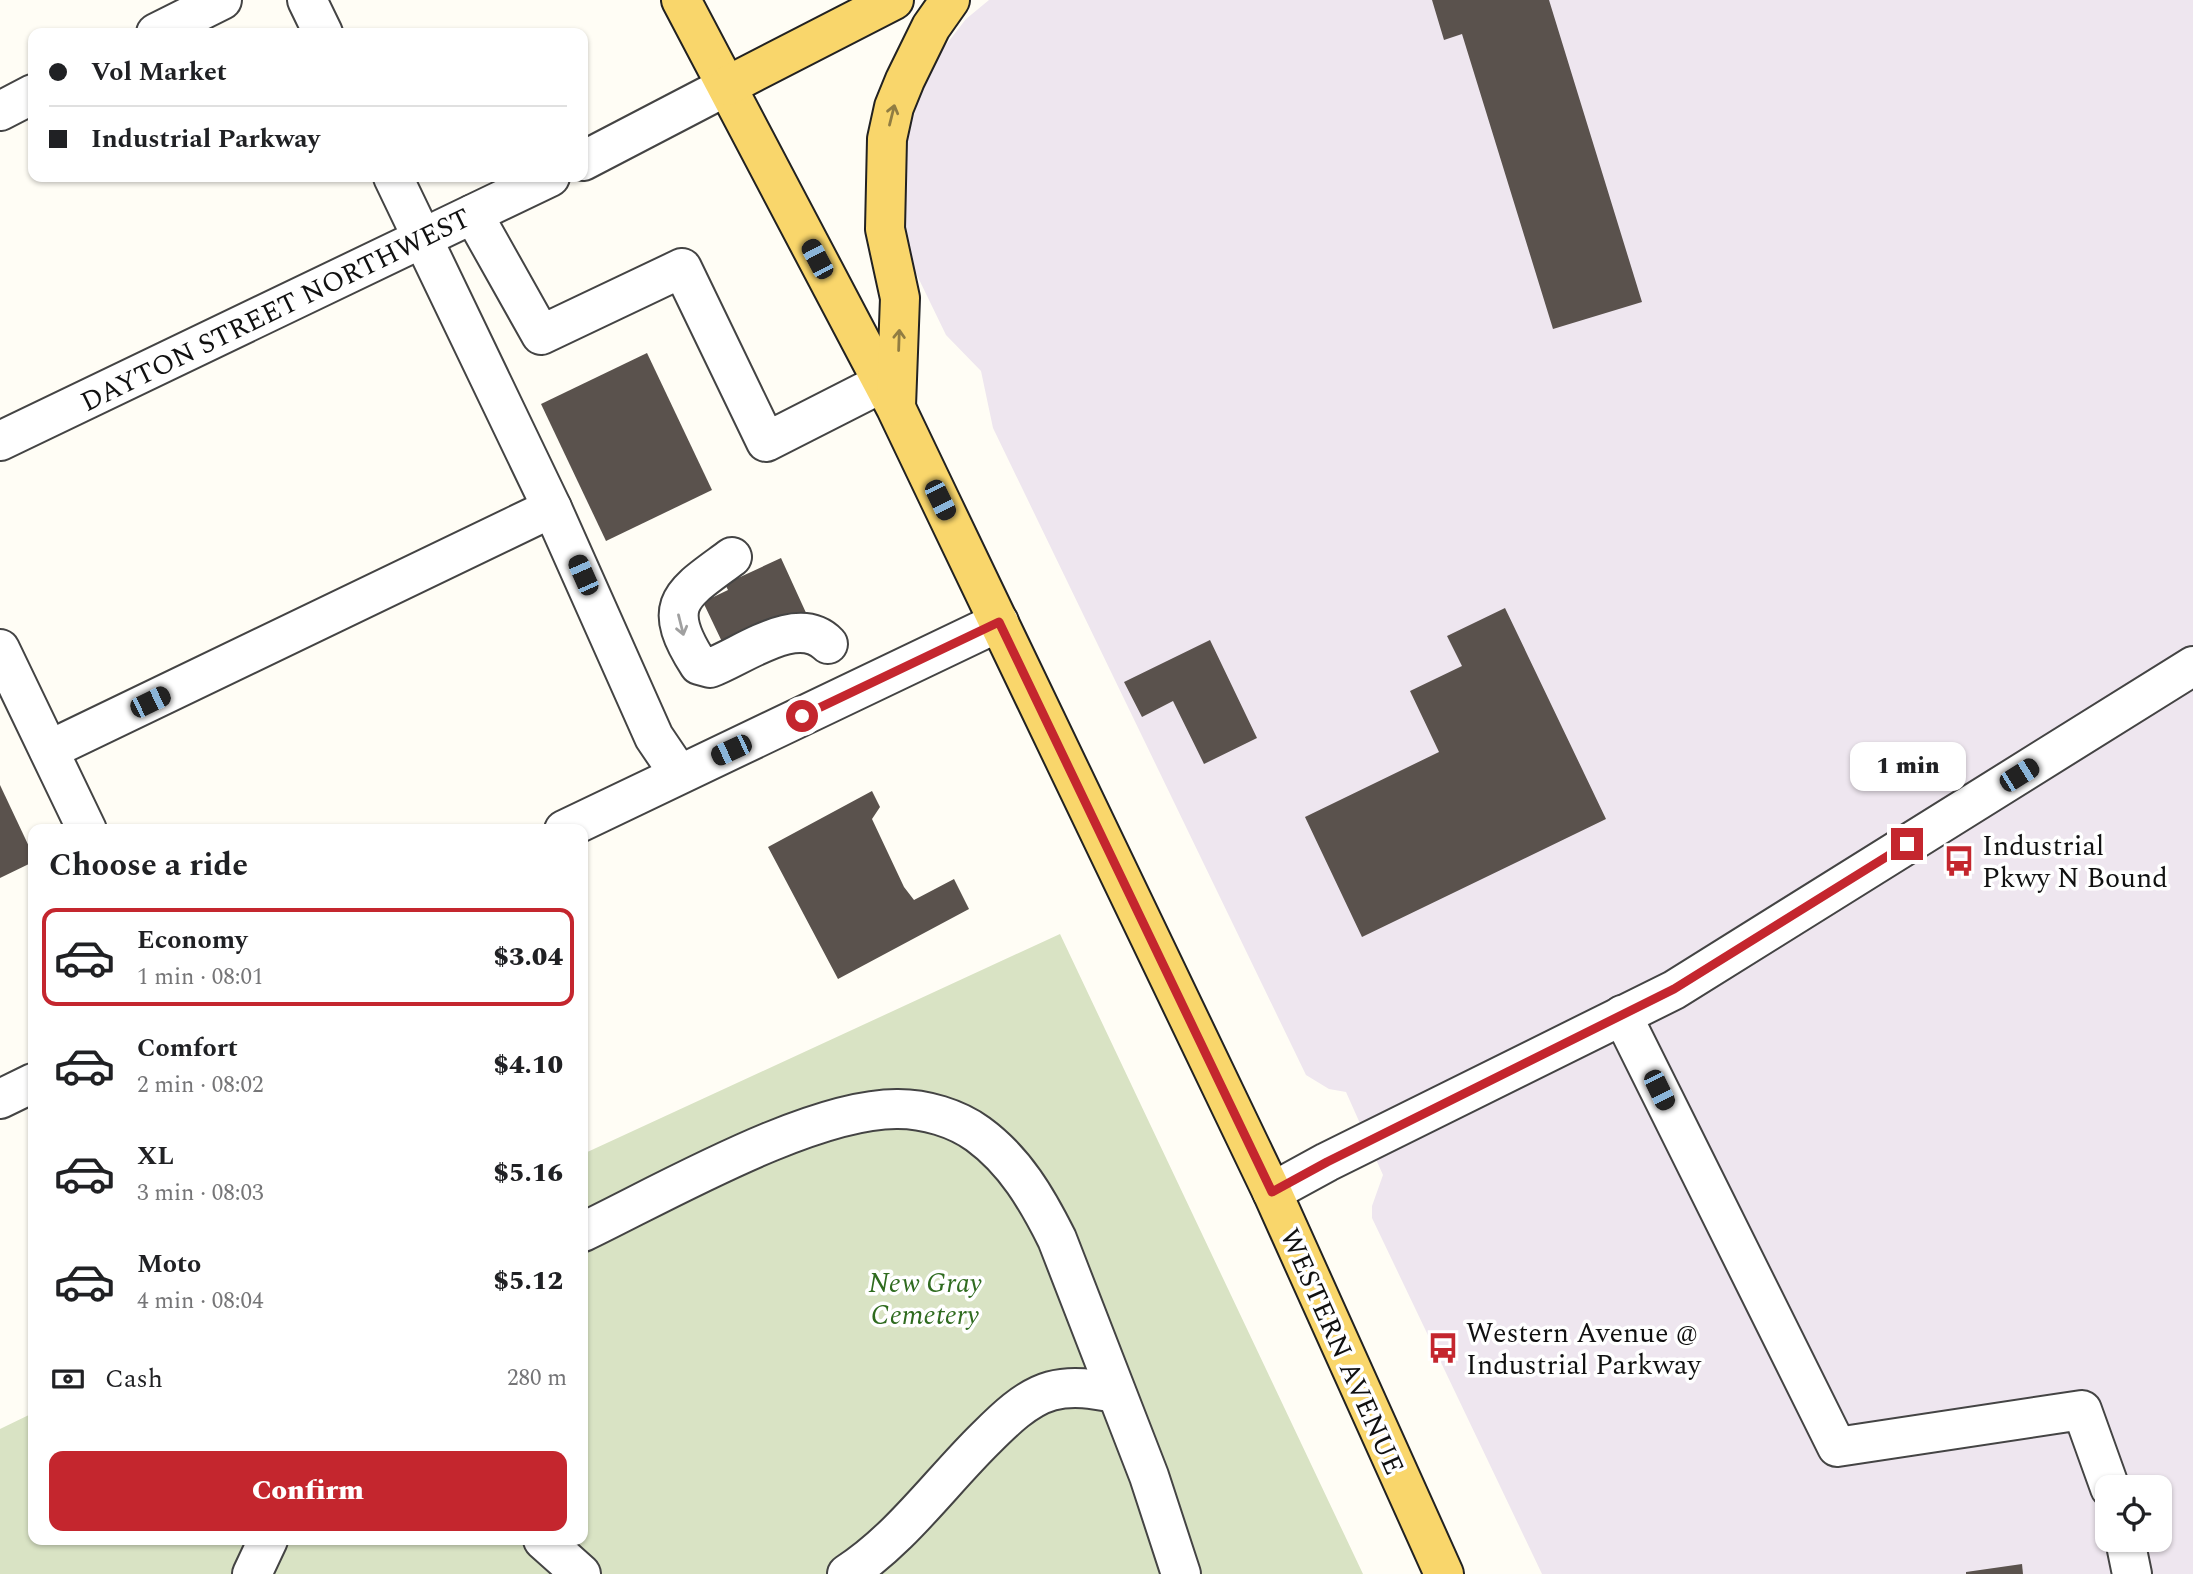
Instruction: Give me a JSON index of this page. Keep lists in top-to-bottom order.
{
  "streets": {
    "main road": ["WESTERN AVENUE"],
    "street": ["DAYTON STREET NORTHWEST"]
  },
  "parks": ["New Gray Cemetery"],
  "places": {
    "bus stop": ["Industrial Pkwy N Bound", "Western Avenue @ Industrial Parkway"]
  },
  "page": {
    "banner": ["Vol Market", "Industrial Parkway"],
    "bubble": "1 min",
    "heading": "Choose a ride",
    "list": [
      {
        "name": "Economy",
        "note": "1 min · 08:01",
        "value": "$3.04"
      },
      {
        "name": "Comfort",
        "note": "2 min · 08:02",
        "value": "$4.10"
      },
      {
        "name": "XL",
        "note": "3 min · 08:03",
        "value": "$5.16"
      },
      {
        "name": "Moto",
        "note": "4 min · 08:04",
        "value": "$5.12"
      }
    ],
    "pay": ["Cash", "280 m"],
    "buttons": "Confirm"
  }
}
